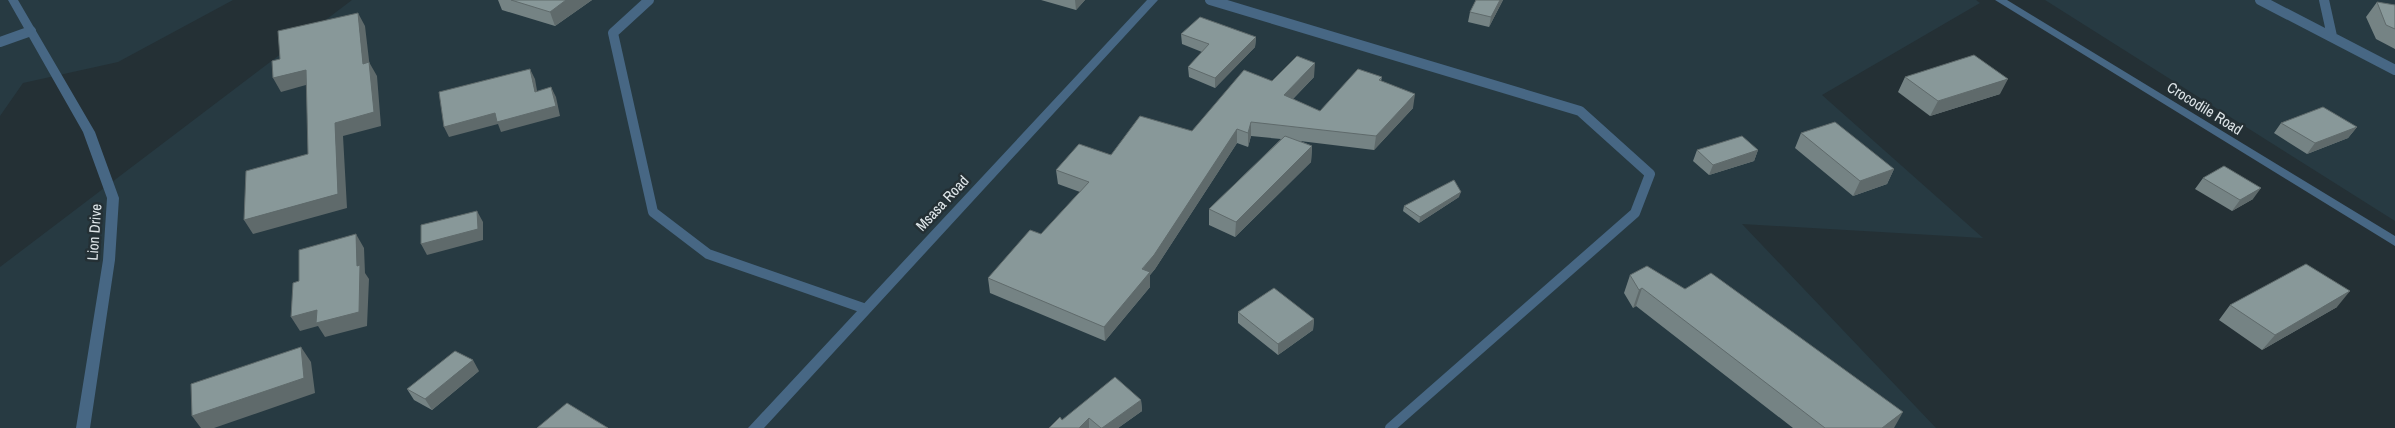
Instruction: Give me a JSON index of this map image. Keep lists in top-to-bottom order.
{
  "streets": {
    "street": ["Crocodile Road", "Msasa Road", "Lion Drive"]
  }
}
